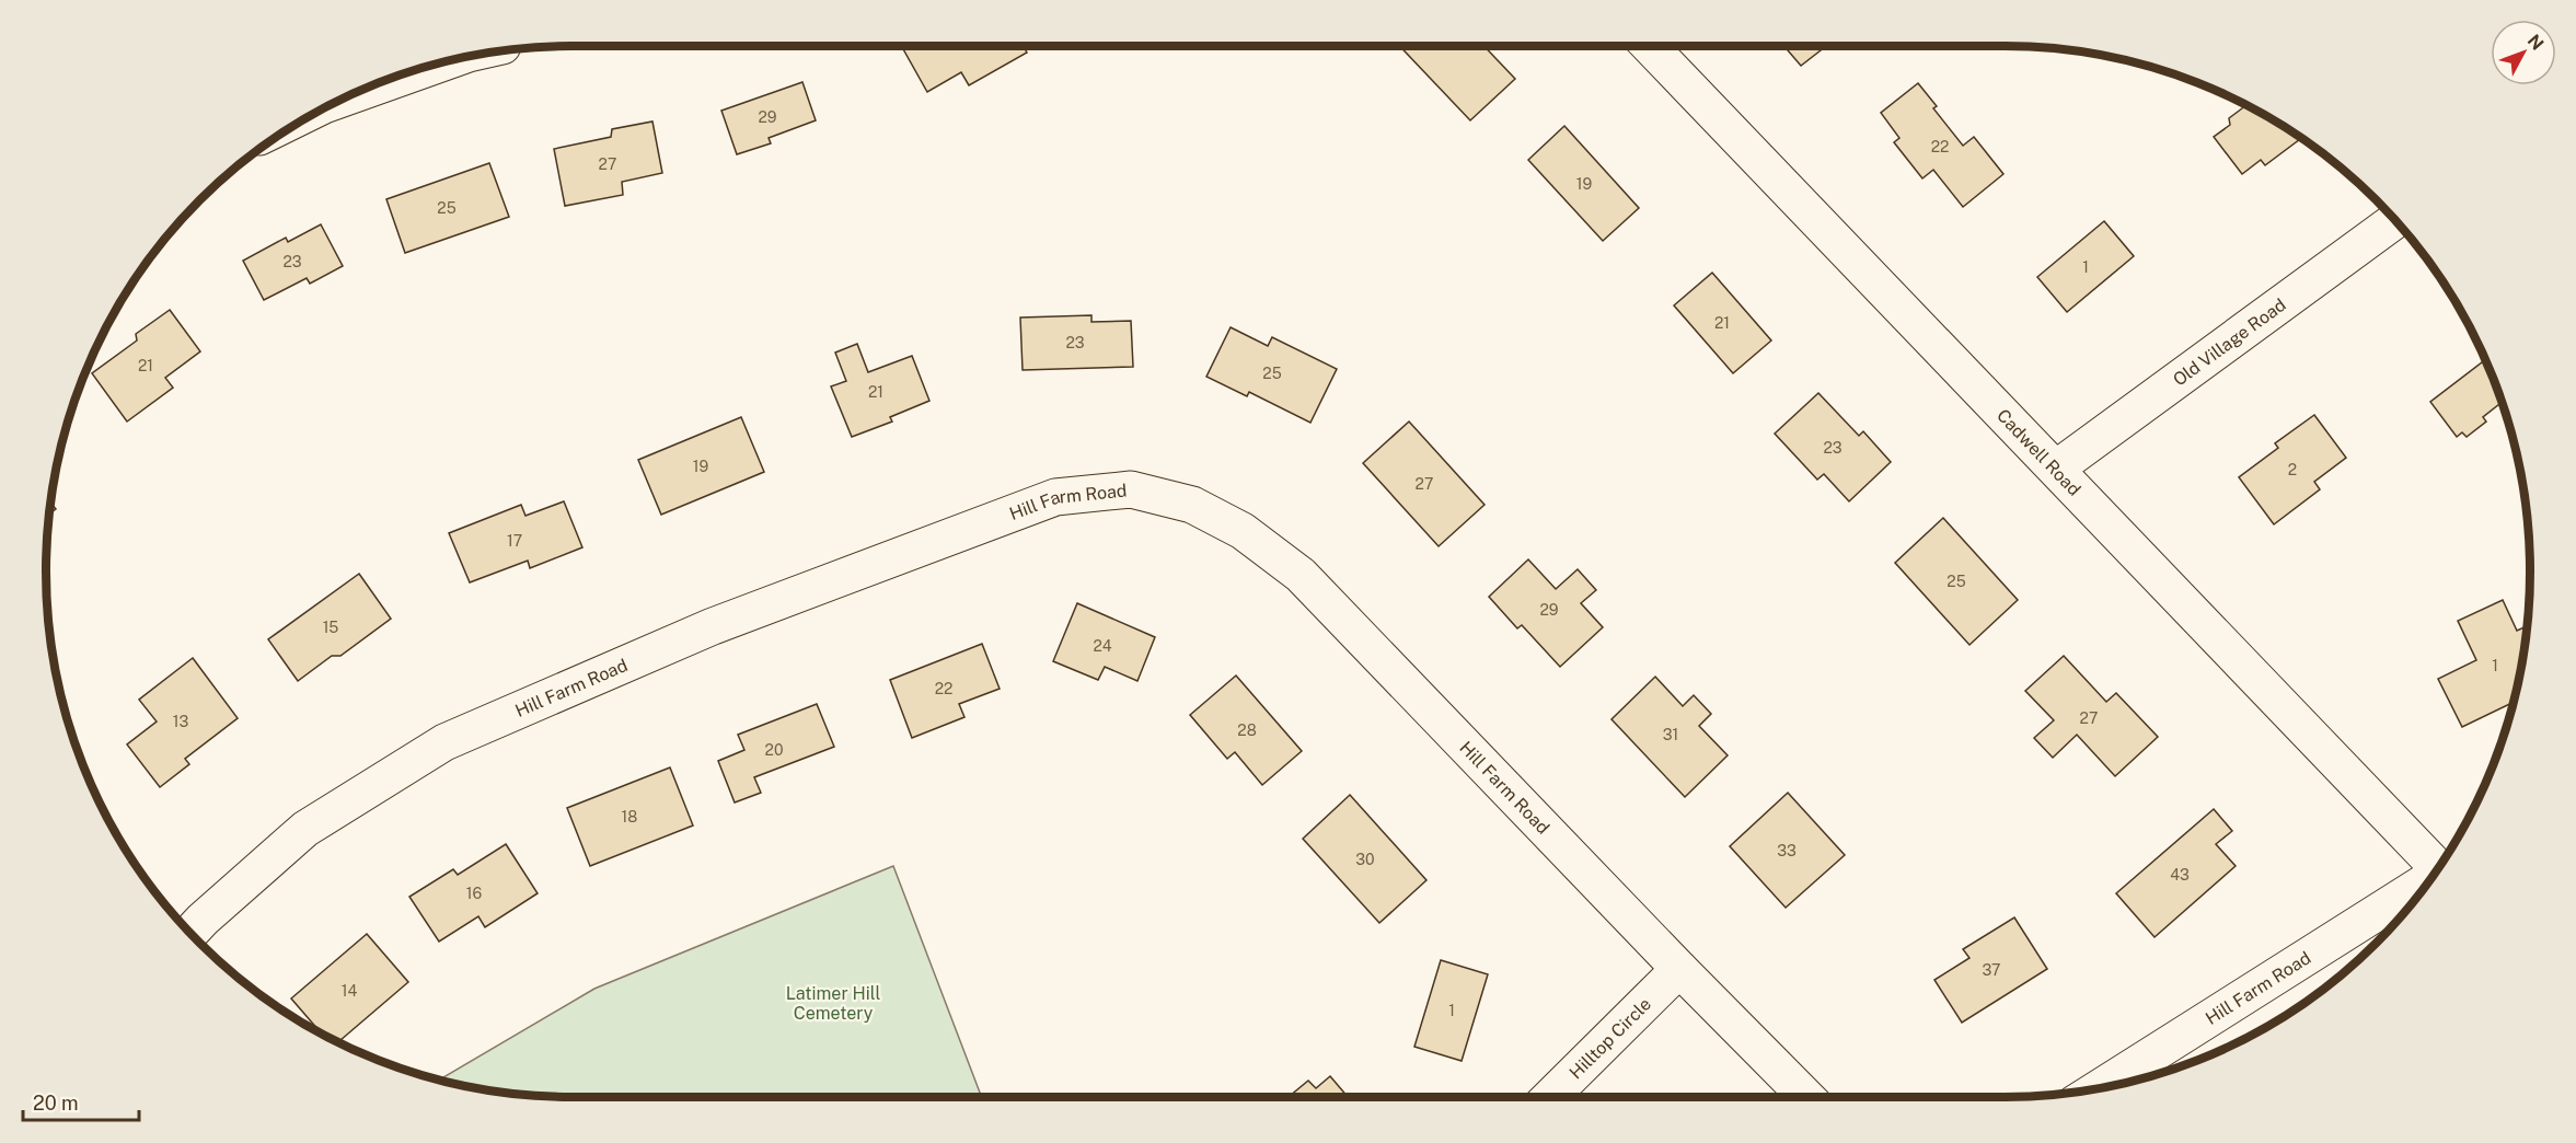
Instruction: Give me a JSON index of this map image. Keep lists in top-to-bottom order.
{
  "streets": {
    "street": [
      "Old Village Road",
      "Cadwell Road",
      "Hill Farm Road",
      "Hilltop Circle"
    ]
  },
  "crossings": [
    ["Old Village Road", "Cadwell Road"],
    ["Hill Farm Road", "Hilltop Circle"]
  ],
  "parks": ["Latimer Hill Cemetery"],
  "house_numbers": [
    "29",
    "22",
    "27",
    "19",
    "25",
    "23",
    "1",
    "21",
    "23",
    "21",
    "25",
    "21",
    "23",
    "19",
    "2",
    "27",
    "17",
    "25",
    "29",
    "15",
    "24",
    "1",
    "22",
    "27",
    "13",
    "28",
    "31",
    "20",
    "18",
    "33",
    "30",
    "43",
    "16",
    "37",
    "14",
    "1"
  ],
  "scale_bar": "20 m",
  "north": "top right"
}
